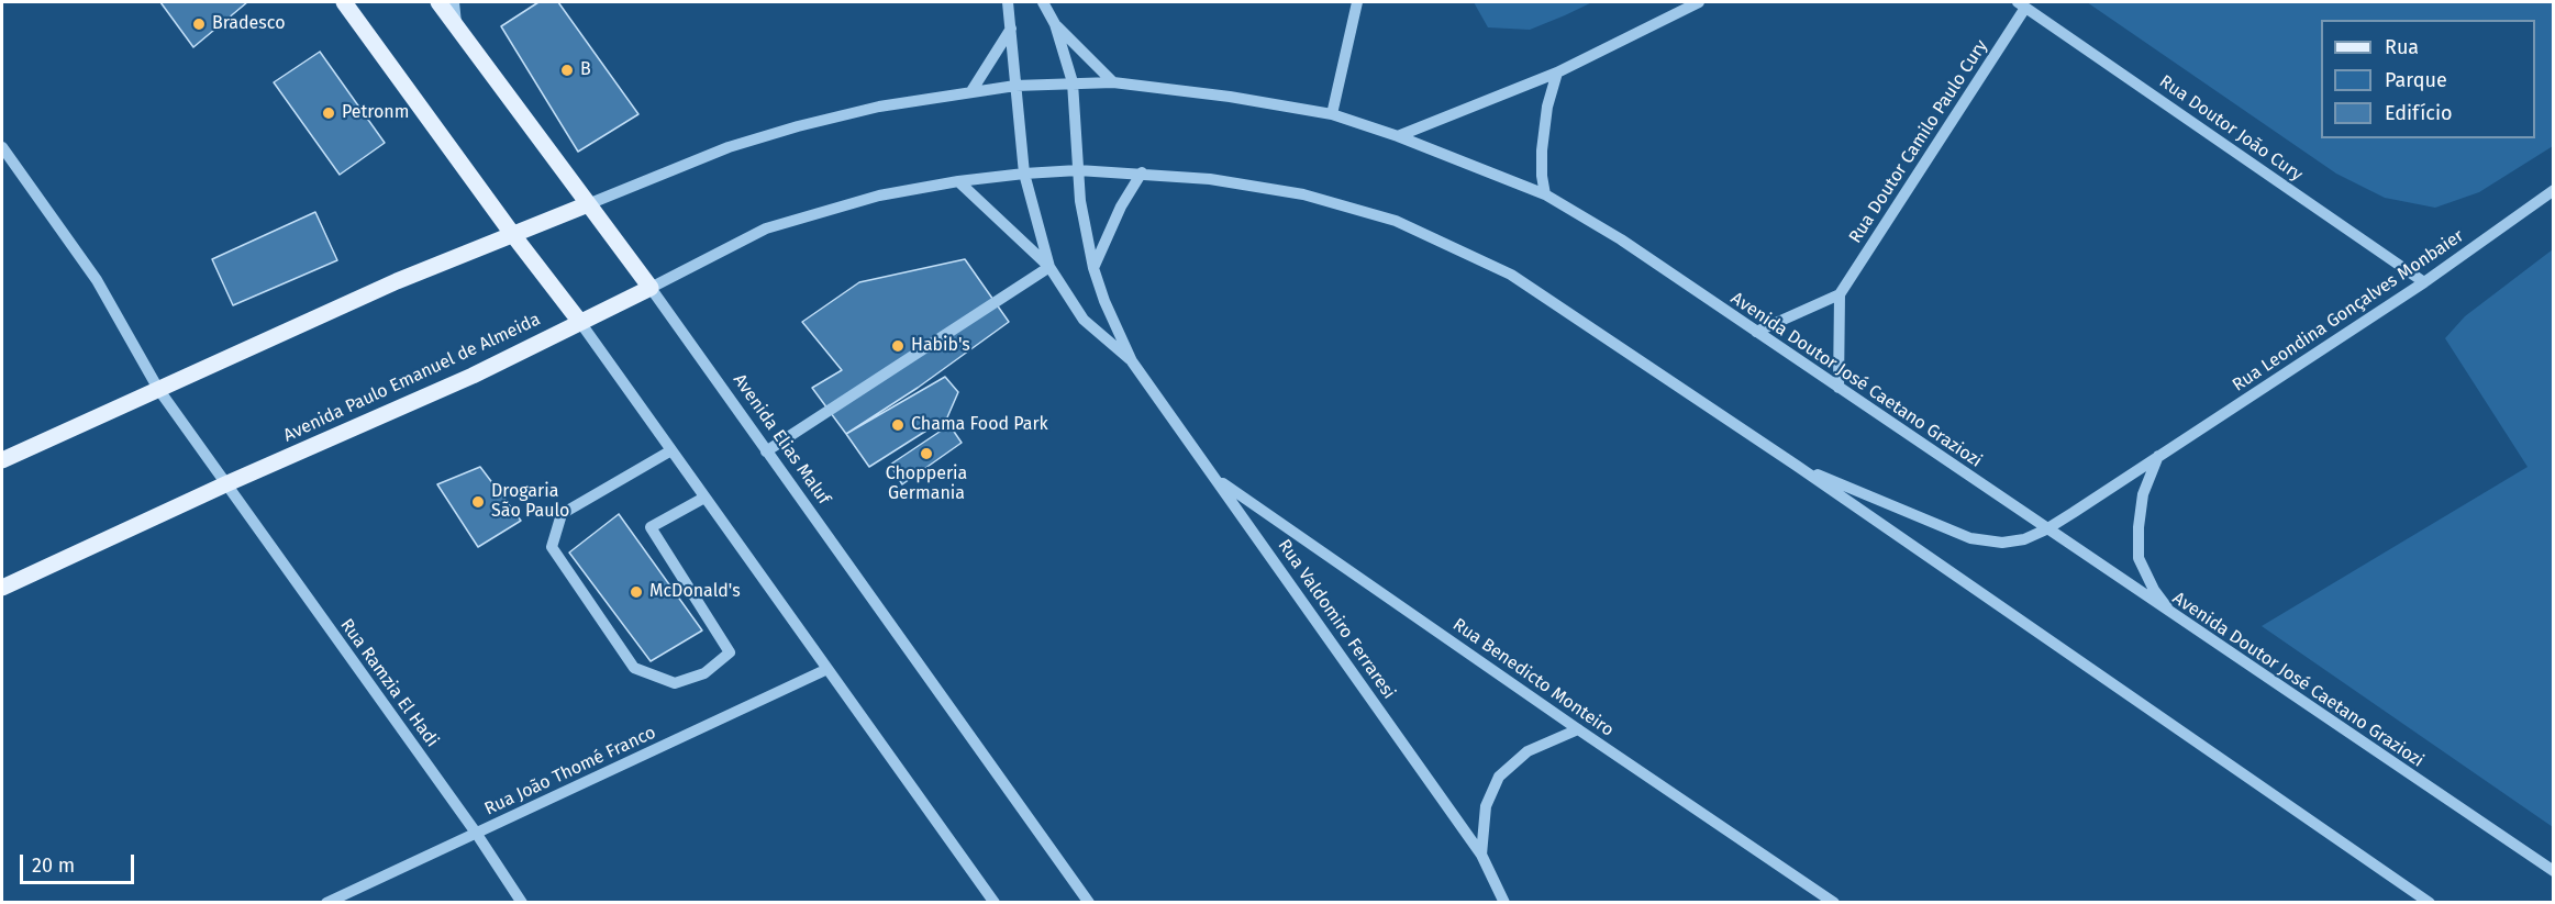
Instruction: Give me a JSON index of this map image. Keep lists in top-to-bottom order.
{
  "streets": {
    "main road": ["Avenida Paulo Emanuel de Almeida", "Avenida Elias Maluf"],
    "street": [
      "Rua Doutor João Cury",
      "Rua Doutor Camilo Paulo Cury",
      "Rua Leondina Gonçalves Monbaier",
      "Avenida Doutor José Caetano Graziozi",
      "Rua Valdomiro Ferraresi",
      "Rua Benedicto Monteiro",
      "Rua Ramzia El Hadi",
      "Rua João Thomé Franco"
    ]
  },
  "crossings": [
    ["Rua Doutor João Cury", "Rua Doutor Camilo Paulo Cury"],
    ["Rua Doutor João Cury", "Rua Leondina Gonçalves Monbaier"],
    ["Rua Leondina Gonçalves Monbaier", "Avenida Doutor José Caetano Graziozi"],
    ["Avenida Paulo Emanuel de Almeida", "Avenida Elias Maluf"],
    ["Avenida Paulo Emanuel de Almeida", "Rua Ramzia El Hadi"],
    ["Avenida Doutor José Caetano Graziozi", "Avenida Elias Maluf"],
    ["Rua Valdomiro Ferraresi", "Rua Benedicto Monteiro"],
    ["Rua Ramzia El Hadi", "Rua João Thomé Franco"]
  ],
  "places": [
    "Bradesco",
    "B",
    "Petronm",
    "Habib's",
    "Chama Food Park",
    "Chopperia Germania",
    "Drogaria São Paulo",
    "McDonald's"
  ],
  "legend": ["Rua", "Parque", "Edifício"],
  "scale_bar": "20 m"
}
